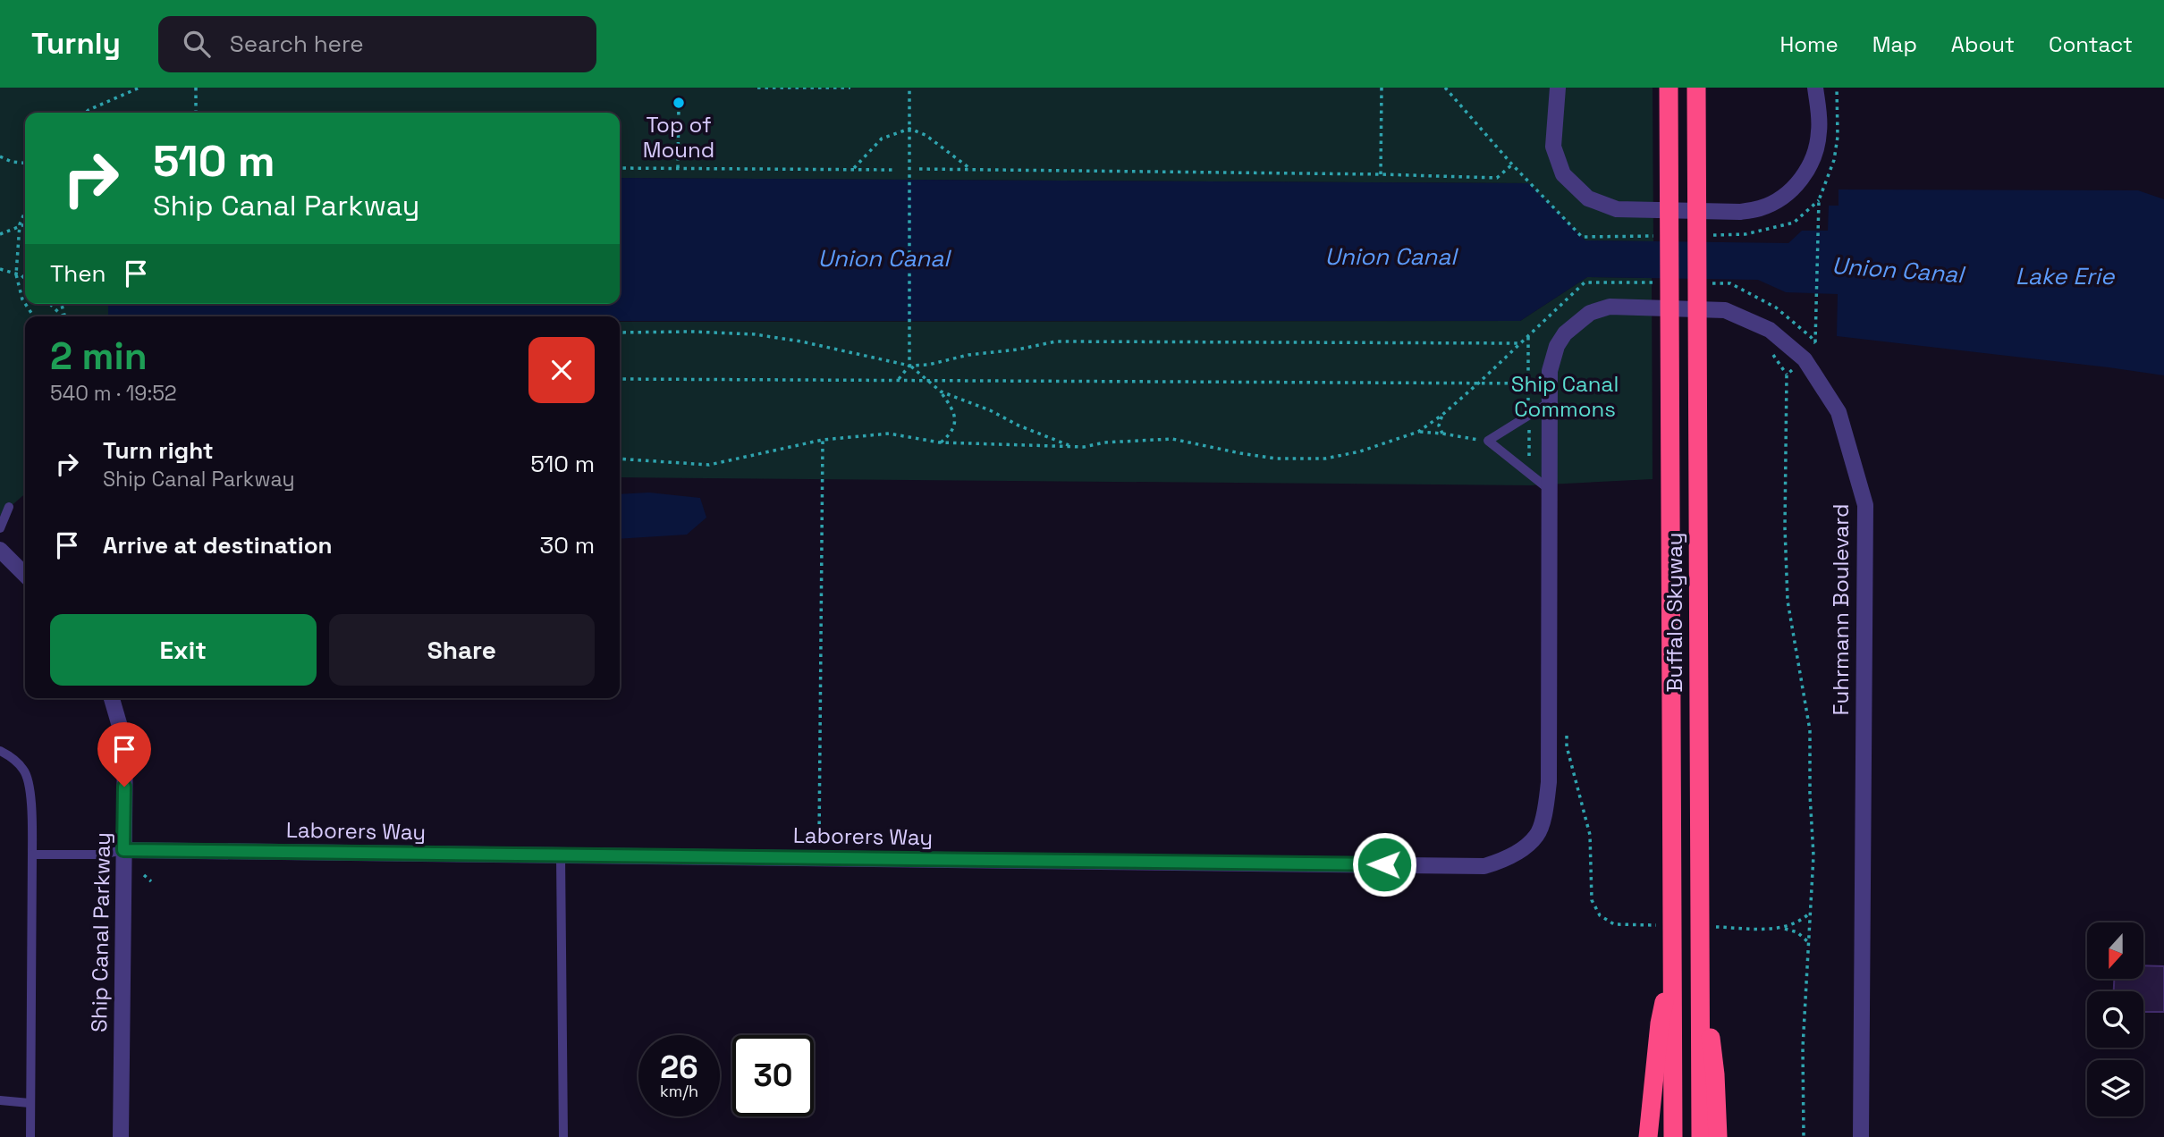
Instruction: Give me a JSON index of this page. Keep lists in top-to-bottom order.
{
  "streets": {
    "highway": ["Buffalo Skyway"],
    "street": ["Fuhrmann Boulevard", "Laborers Way", "Ship Canal Parkway"]
  },
  "crossings": [
    ["Fuhrmann Boulevard", "Laborers Way"],
    ["Laborers Way", "Ship Canal Parkway"]
  ],
  "water": ["Union Canal", "Lake Erie"],
  "parks": ["Ship Canal Commons"],
  "places": ["Top of Mound"],
  "north": "bottom",
  "page": {
    "header": "Turnly",
    "search": "Search here",
    "nav": [
      "Home",
      "Map",
      "About",
      "Contact"
    ],
    "turn": ["510 m", "Ship Canal Parkway"],
    "then": "Then",
    "heading": ["2 min", "540 m · 19:52"],
    "list": [
      {
        "name": "Turn right",
        "note": "Ship Canal Parkway",
        "value": "510 m"
      },
      {
        "name": "Arrive at destination",
        "value": "30 m"
      }
    ],
    "buttons": ["Exit", "Share"],
    "speed": "26 km/h",
    "limit": "30"
  }
}
